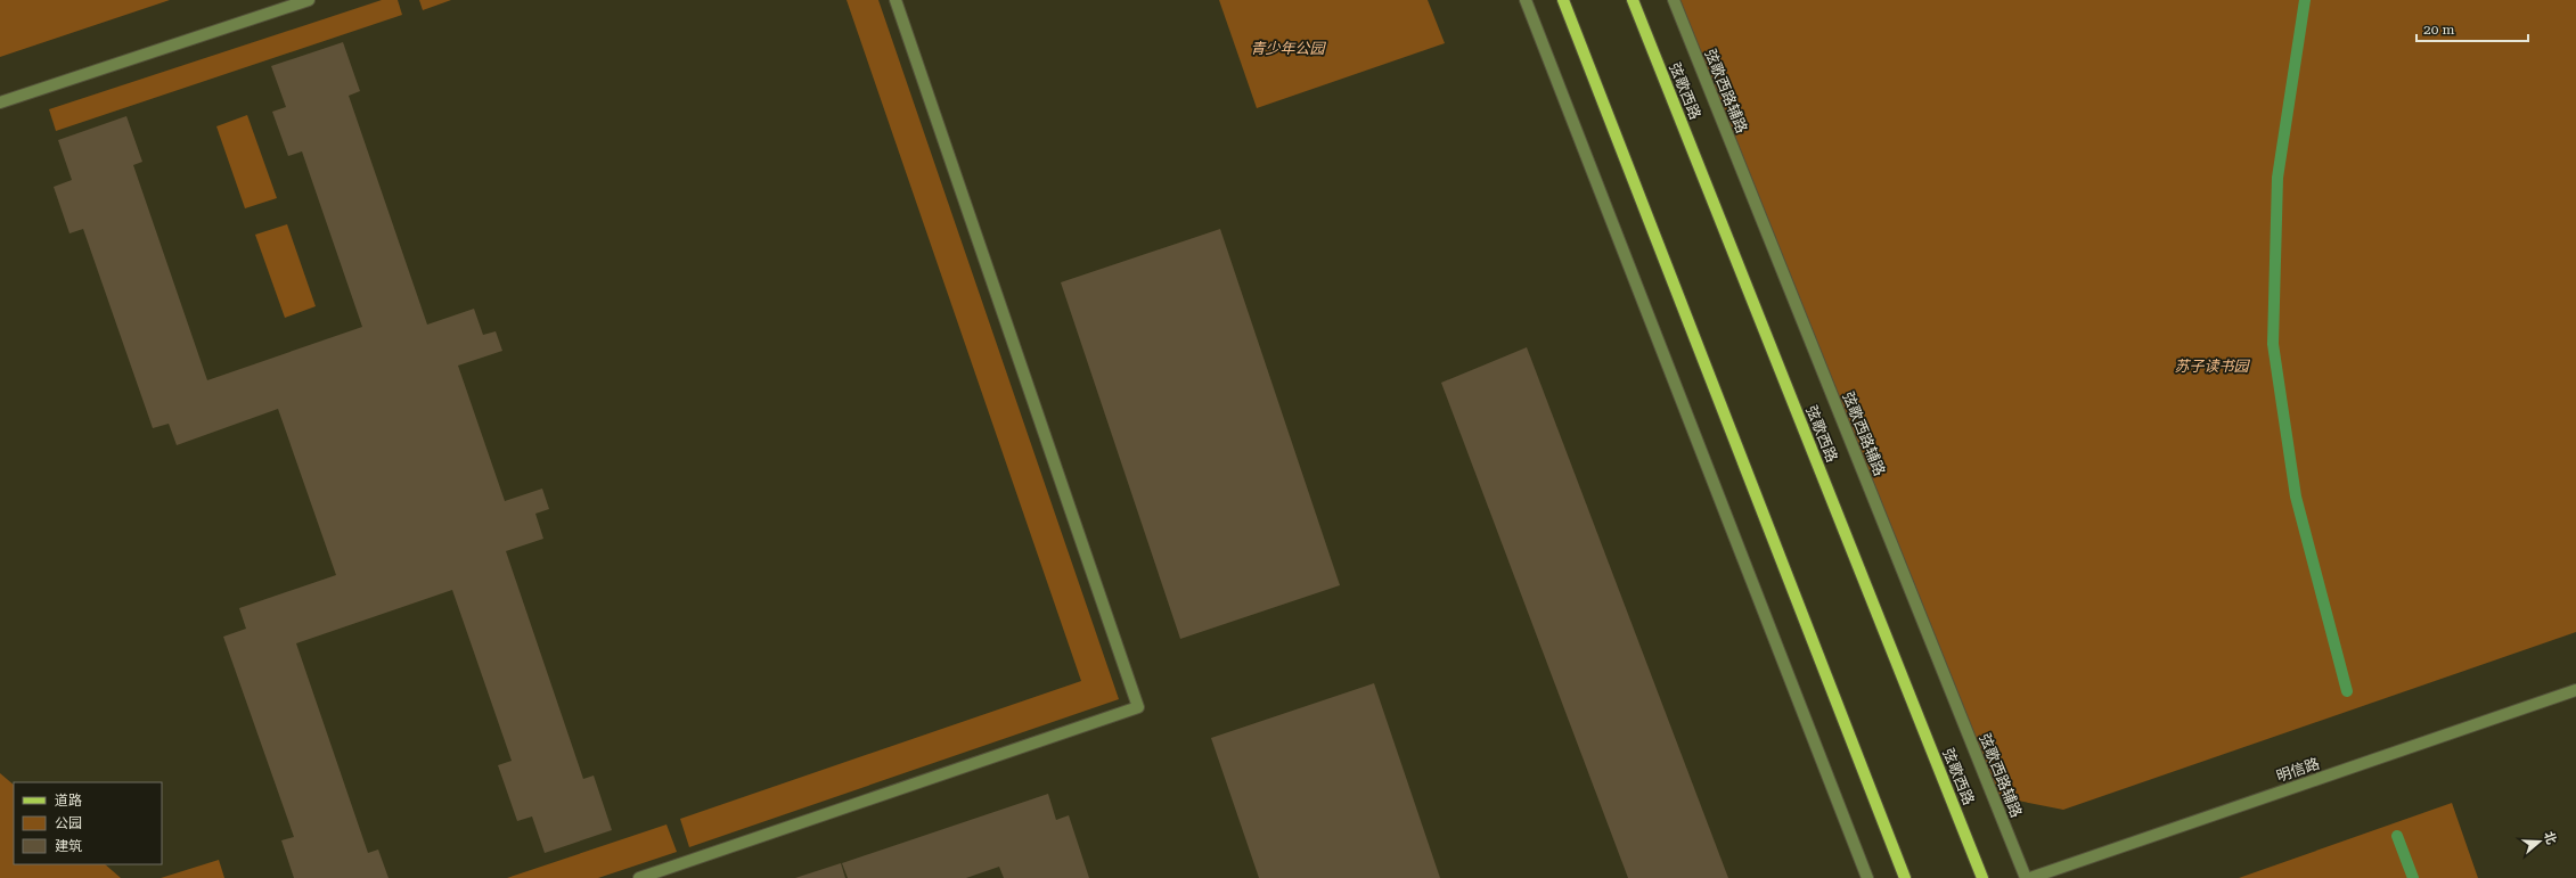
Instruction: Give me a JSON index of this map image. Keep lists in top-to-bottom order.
{
  "streets": {
    "main road": ["弦歌西路"],
    "street": ["弦歌西路辅路", "明信路"]
  },
  "parks": ["青少年公园", "苏子读书园"],
  "legend": ["道路", "公园", "建筑"],
  "scale_bar": "20 m",
  "north": "right"
}
